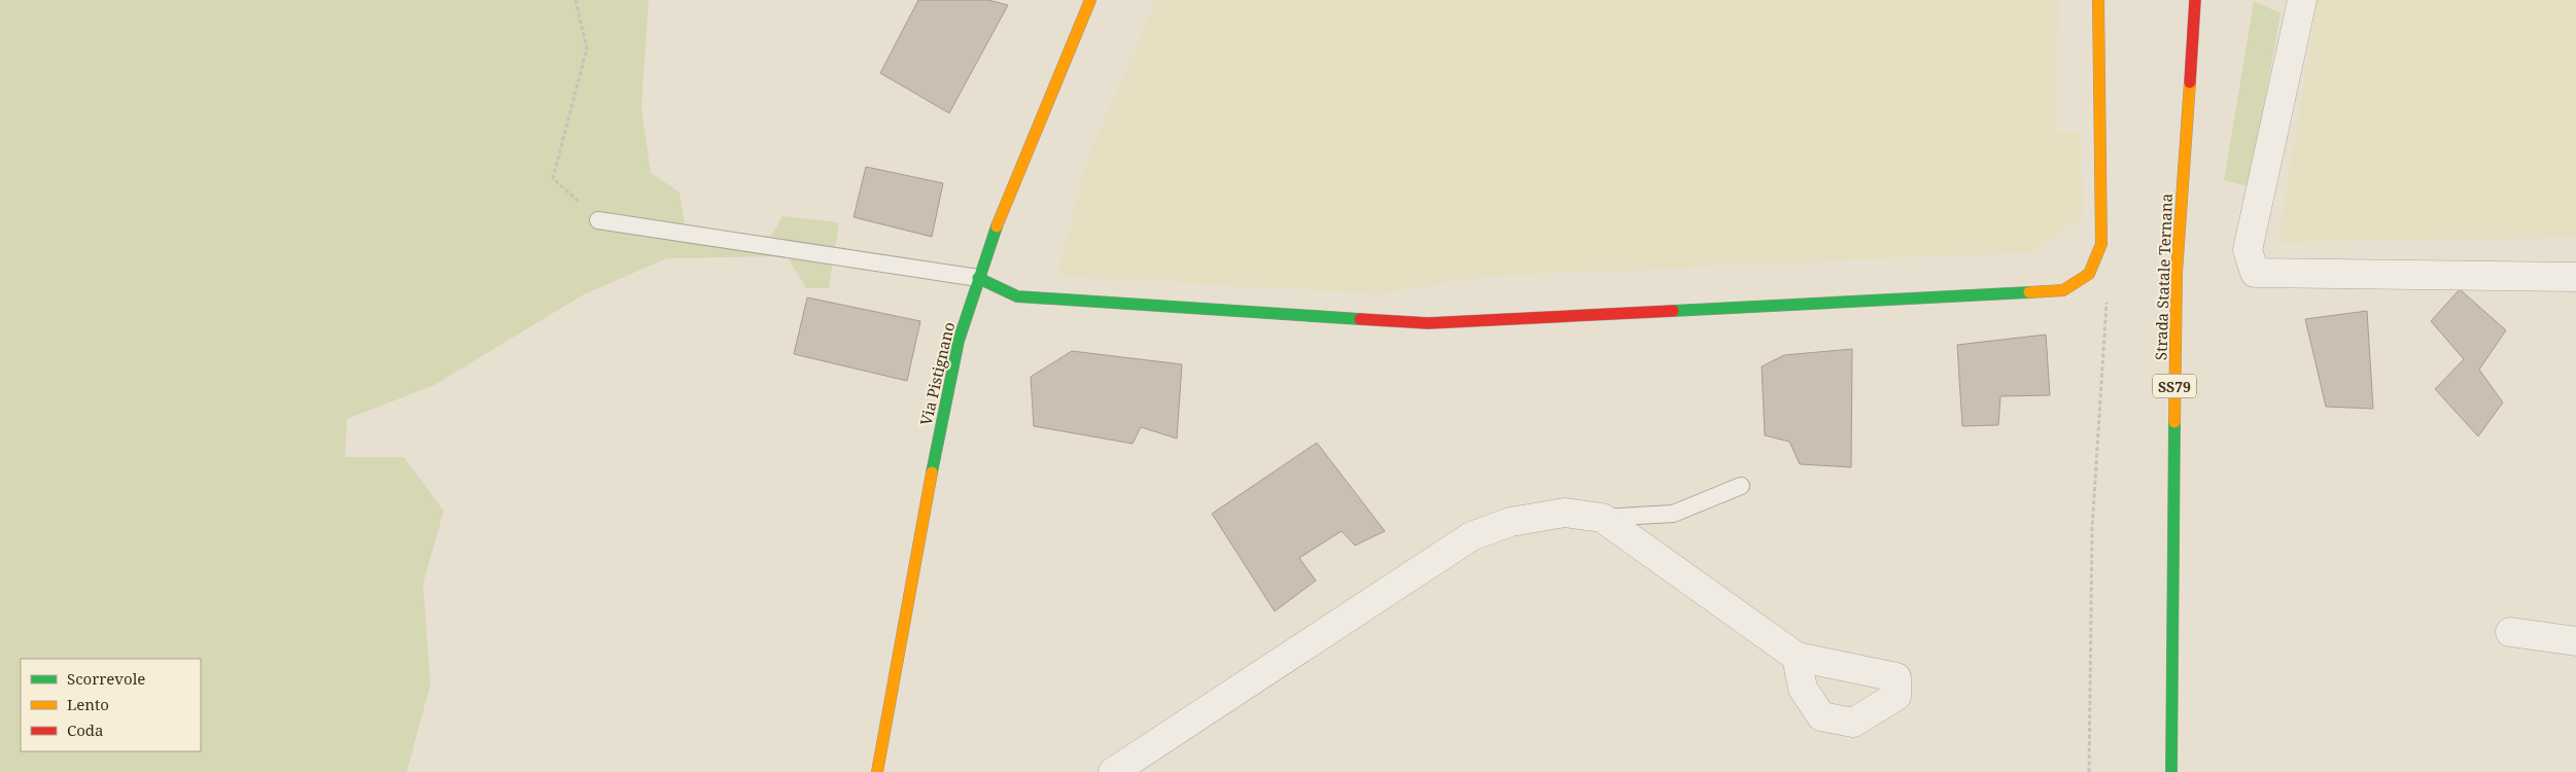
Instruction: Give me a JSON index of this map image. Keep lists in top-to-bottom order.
{
  "streets": {
    "main road": ["Strada Statale Ternana", "Via Pistignano", "SS79"]
  },
  "legend": ["Scorrevole", "Lento", "Coda"]
}
